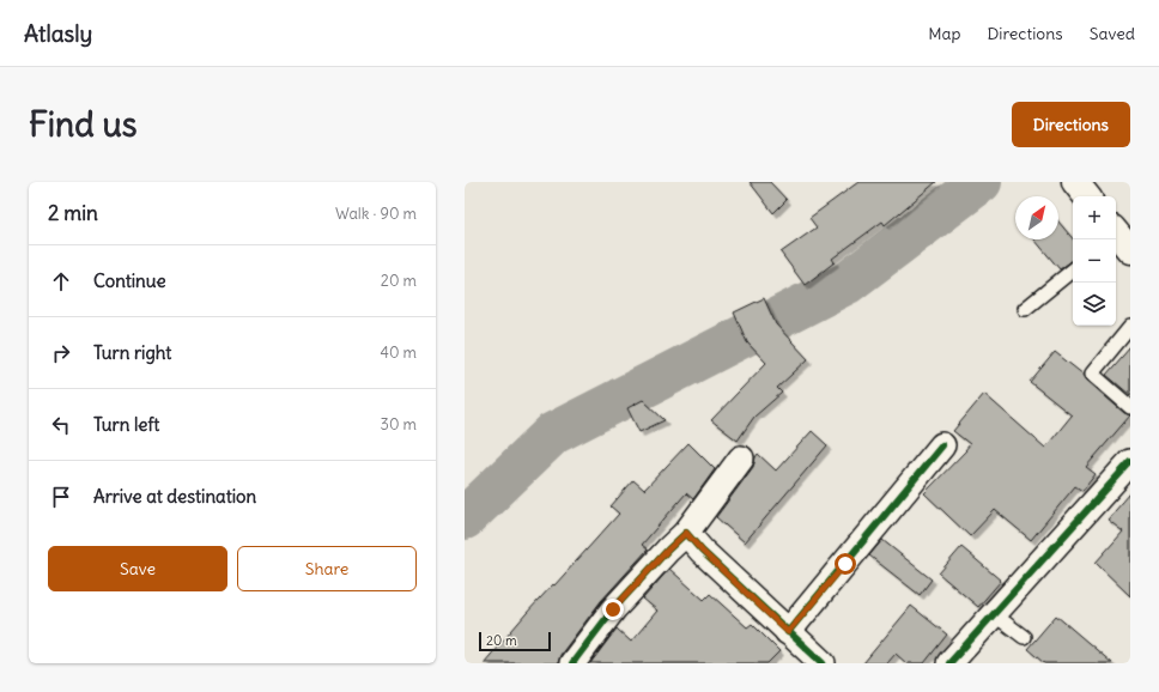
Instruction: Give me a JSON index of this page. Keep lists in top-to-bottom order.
{
  "scale_bar": "20 m",
  "north": "top right",
  "page": {
    "header": "Atlasly",
    "nav": ["Map", "Directions", "Saved"],
    "buttons": [
      "Directions",
      ["Save", "Share"]
    ],
    "title": "Find us",
    "heading": ["2 min", "Walk · 90 m"],
    "map_buttons": ["+", "−"],
    "list": [
      ["Continue", "20 m"],
      ["Turn right", "40 m"],
      ["Turn left", "30 m"],
      "Arrive at destination"
    ],
    "scale": "20 m"
  }
}
